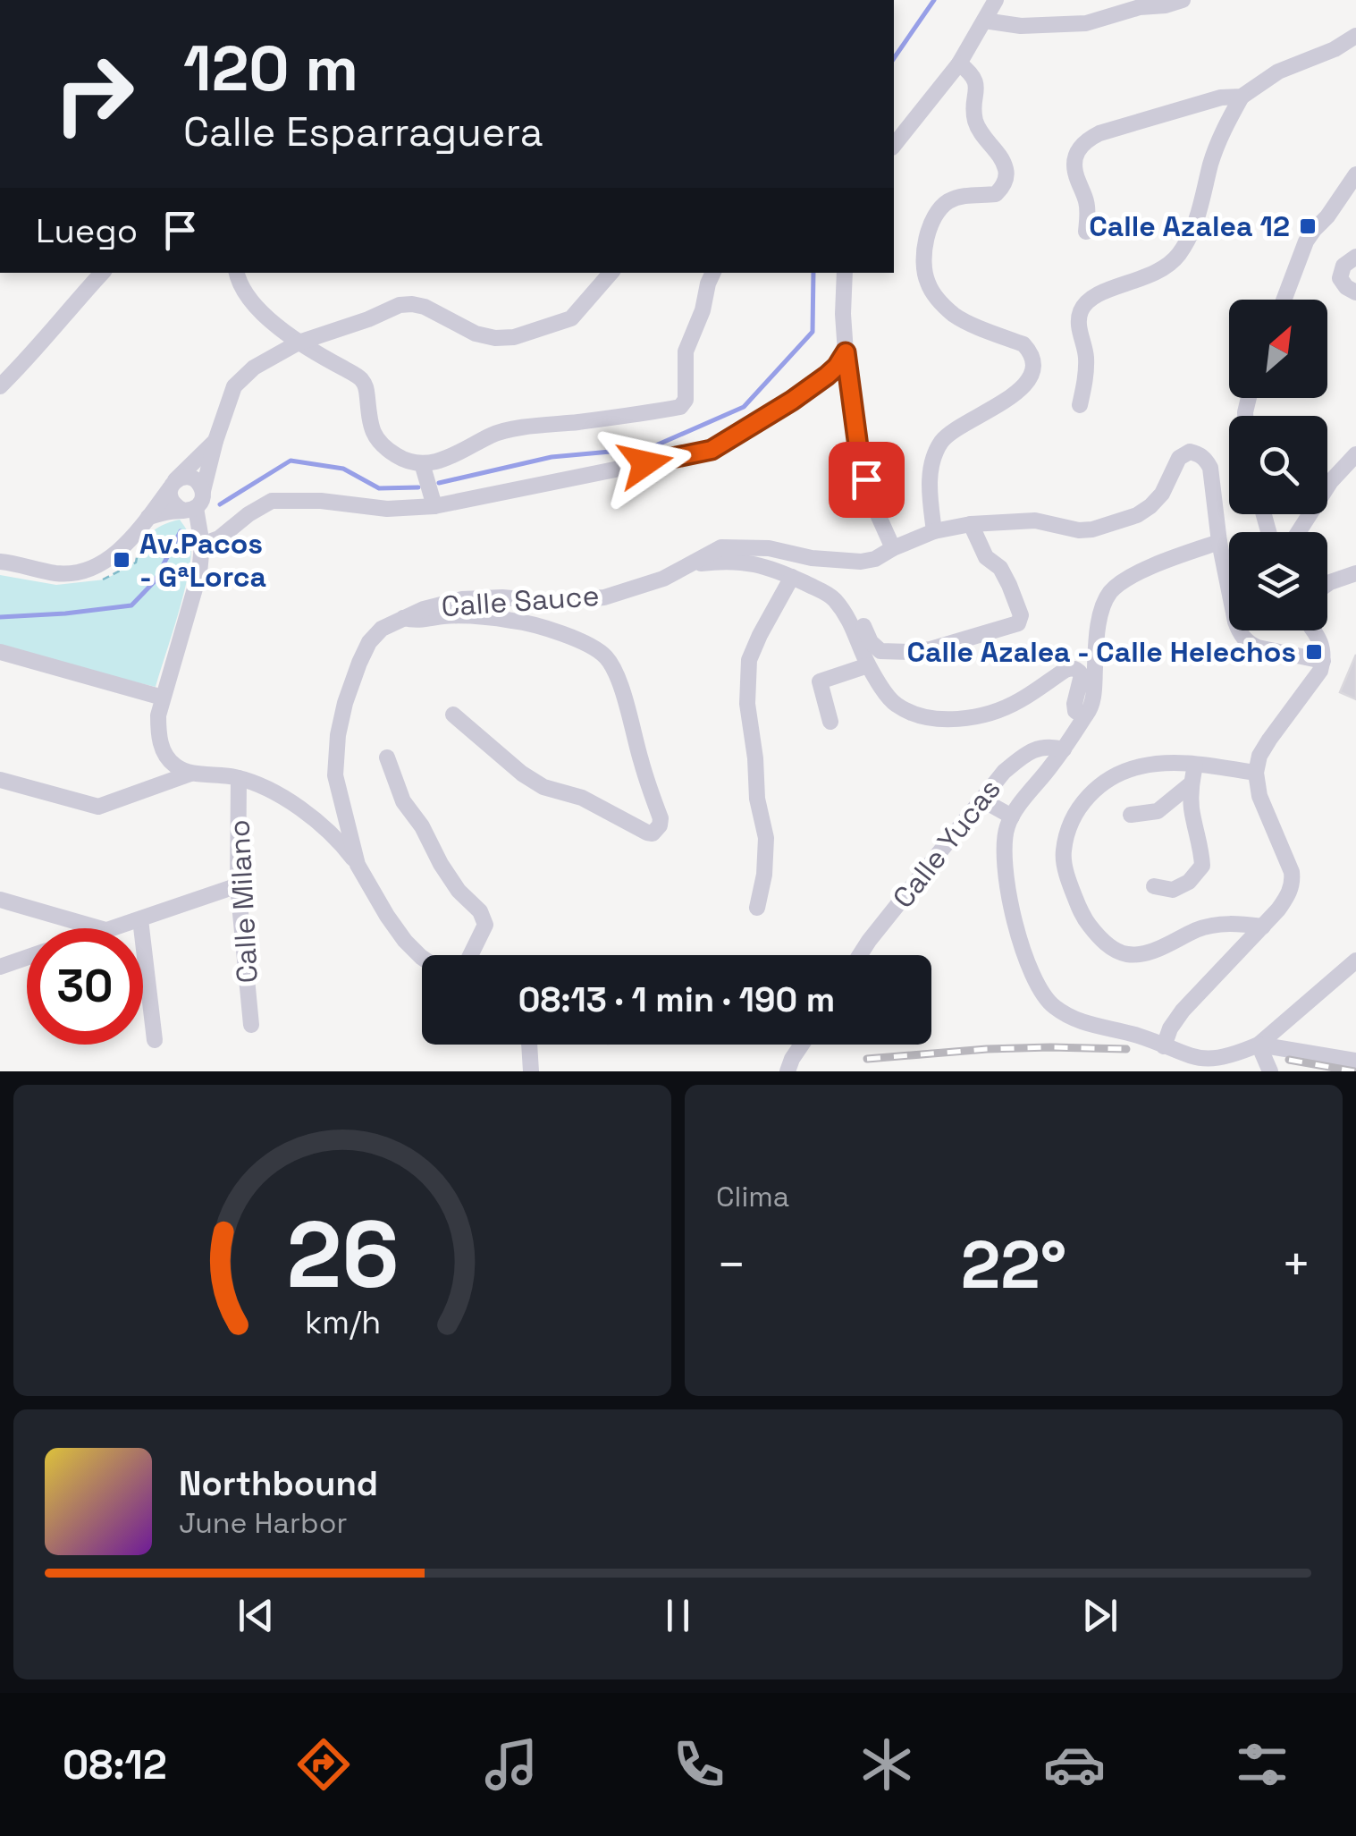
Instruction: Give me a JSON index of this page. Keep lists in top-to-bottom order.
{
  "streets": {
    "street": ["Calle Sauce", "Calle Yucas", "Calle Milano"]
  },
  "places": {
    "transit": ["Calle Azalea 12", "Av.Pacos - GªLorca", "Calle Azalea - Calle Helechos"]
  },
  "north": "top right",
  "page": {
    "turn": ["120 m", "Calle Esparraguera"],
    "then": "Luego",
    "limit": "30",
    "trip": "08:13 · 1 min · 190 m",
    "tile": "Clima",
    "heat": ["−", "22°", "+"],
    "song": ["Northbound", "June Harbor"],
    "tabs": "08:12",
    "gauge": ["26", "km/h"]
  }
}
